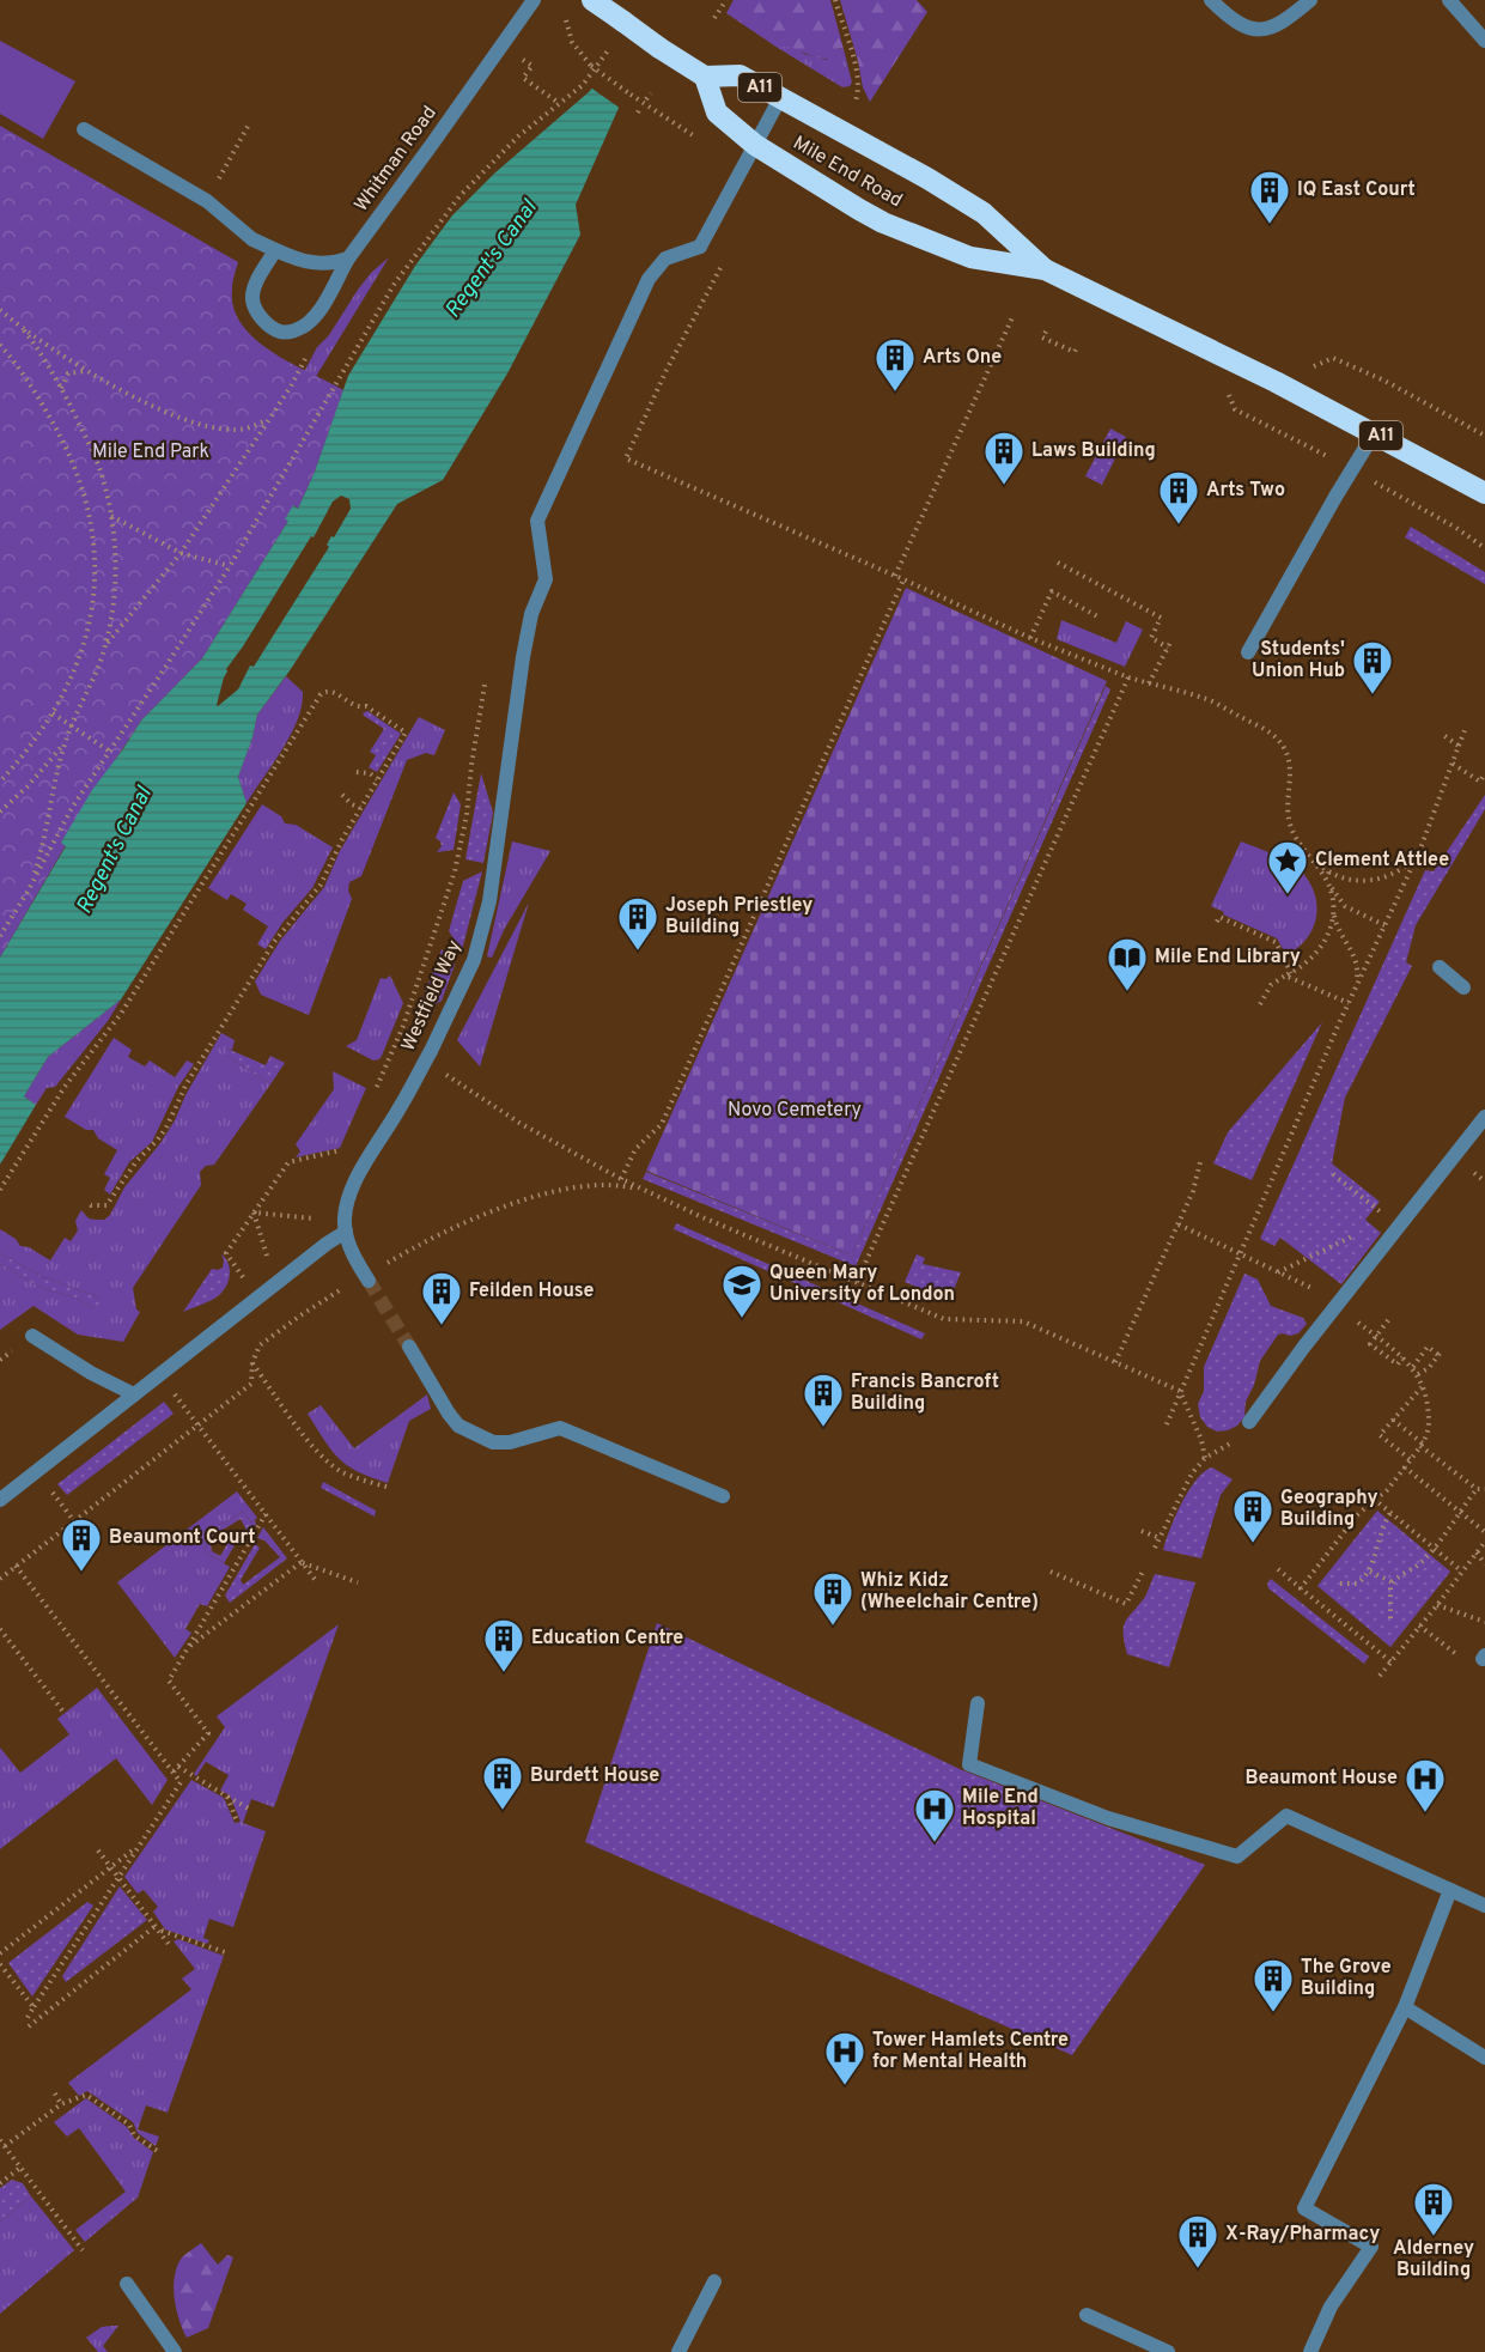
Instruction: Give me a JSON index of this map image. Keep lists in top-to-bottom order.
{
  "streets": {
    "highway": ["A11", "Mile End Road"],
    "street": ["Whitman Road", "Westfield Way"]
  },
  "crossings": [
    ["Mile End Road", "Westfield Way"]
  ],
  "water": ["Regent's Canal"],
  "parks": ["Mile End Park", "Novo Cemetery"],
  "places": {
    "building": [
      "IQ East Court",
      "Arts One",
      "Laws Building",
      "Arts Two",
      "Students' Union Hub",
      "Joseph Priestley Building",
      "Feilden House",
      "Francis Bancroft Building",
      "Geography Building",
      "Beaumont Court",
      "Whiz Kidz (Wheelchair Centre)",
      "Education Centre",
      "Burdett House",
      "The Grove Building",
      "Alderney Building",
      "X-Ray/Pharmacy"
    ],
    "place": ["Clement Attlee"],
    "library": ["Mile End Library"],
    "school or university": ["Queen Mary University of London"],
    "hospital": ["Beaumont House", "Mile End Hospital", "Tower Hamlets Centre for Mental Health"]
  }
}
